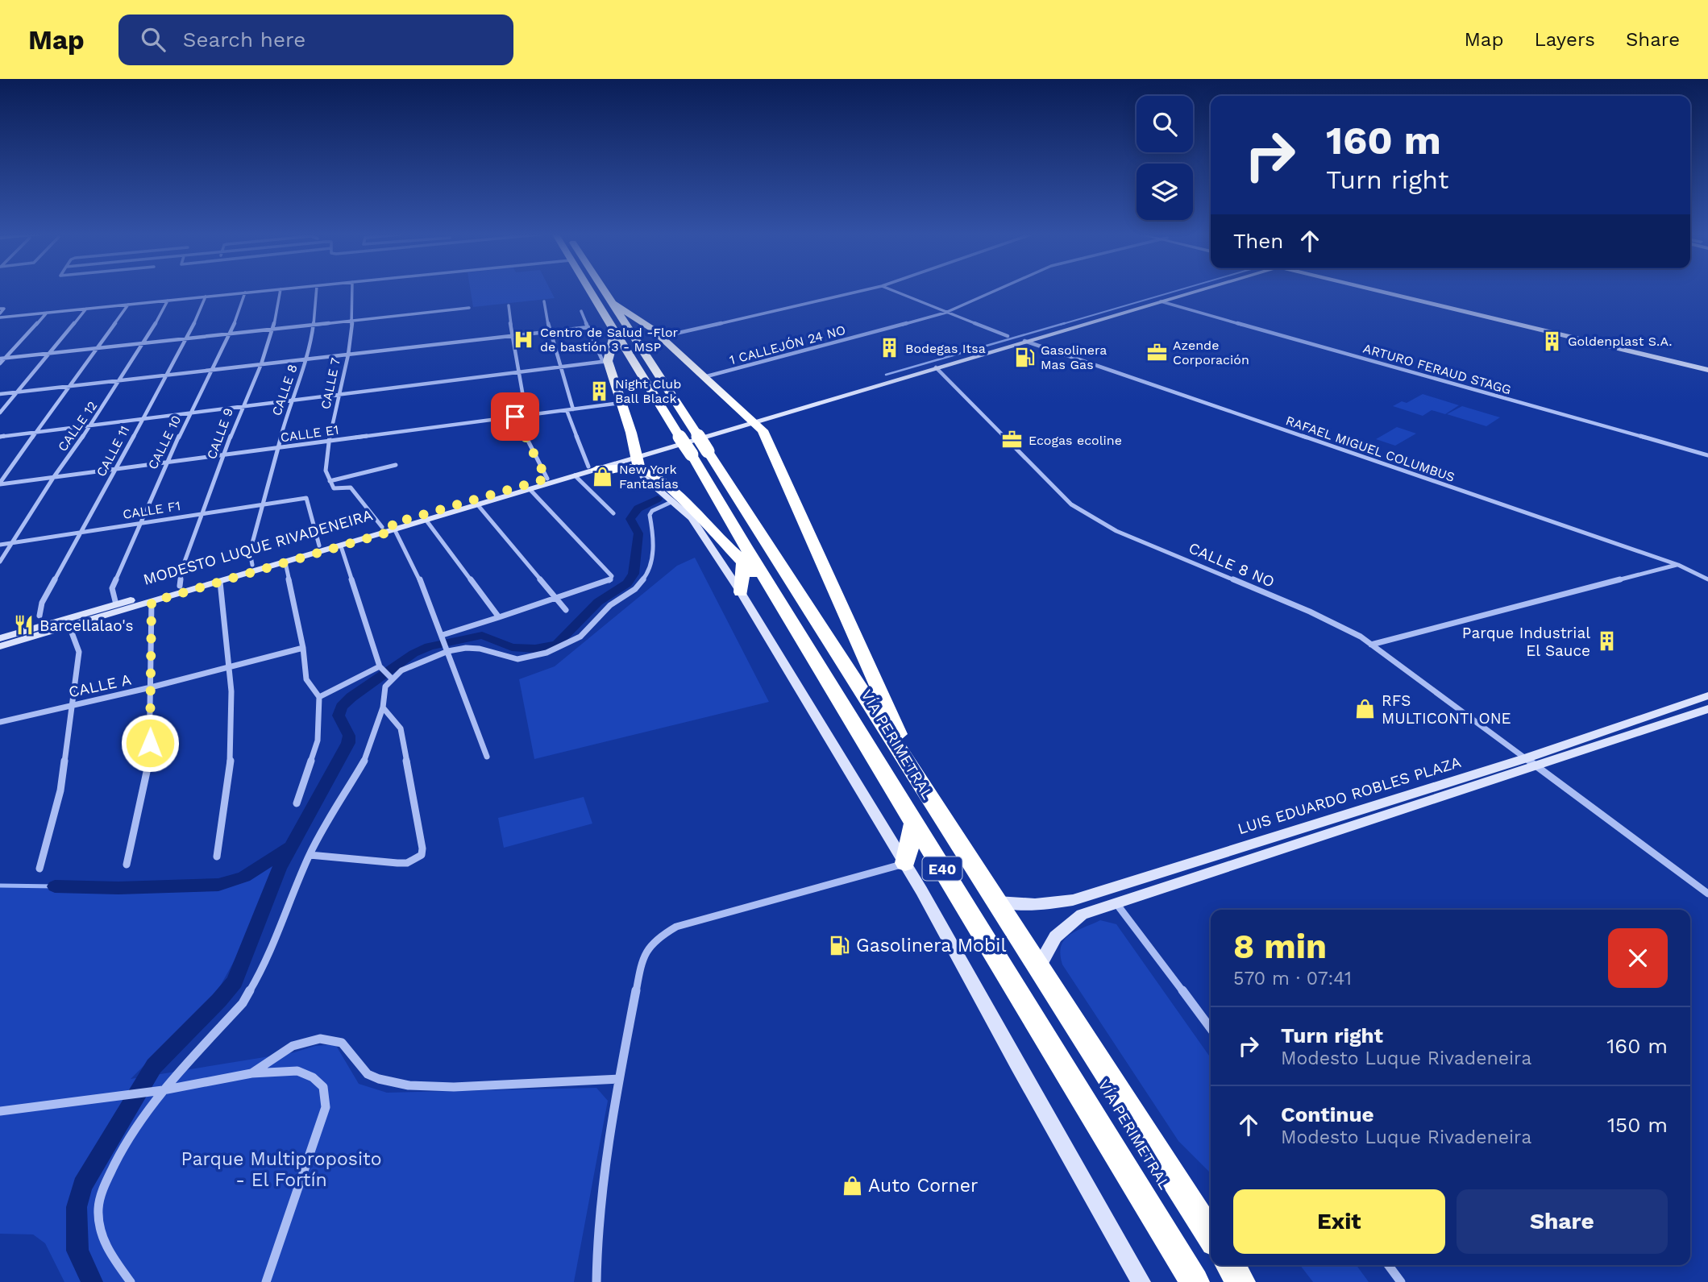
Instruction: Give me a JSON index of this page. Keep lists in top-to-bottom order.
{
  "streets": {
    "highway": ["VÍA PERIMETRAL", "E40"],
    "street": [
      "1 CALLEJÓN 24 NO",
      "ARTURO FERAUD STAGG",
      "CALLE 7",
      "CALLE 8",
      "CALLE 12",
      "CALLE 9",
      "CALLE E1",
      "CALLE 10",
      "RAFAEL MIGUEL COLUMBUS",
      "CALLE 11",
      "CALLE F1",
      "MODESTO LUQUE RIVADENEIRA",
      "CALLE 8 NO",
      "CALLE A",
      "LUIS EDUARDO ROBLES PLAZA"
    ]
  },
  "crossings": [
    ["CALLE 7", "CALLE E1"],
    ["CALLE 8", "CALLE E1"],
    ["CALLE 8", "CALLE F1"],
    ["CALLE 8", "MODESTO LUQUE RIVADENEIRA"],
    ["CALLE 12", "CALLE E1"],
    ["CALLE 12", "CALLE F1"],
    ["CALLE 9", "CALLE E1"],
    ["CALLE 9", "CALLE F1"],
    ["CALLE 9", "MODESTO LUQUE RIVADENEIRA"],
    ["CALLE E1", "CALLE 10"],
    ["CALLE E1", "CALLE 11"],
    ["CALLE 10", "CALLE F1"],
    ["CALLE 10", "MODESTO LUQUE RIVADENEIRA"],
    ["CALLE 11", "CALLE F1"],
    ["CALLE F1", "MODESTO LUQUE RIVADENEIRA"],
    ["CALLE 8 NO", "LUIS EDUARDO ROBLES PLAZA"],
    ["VÍA PERIMETRAL", "LUIS EDUARDO ROBLES PLAZA"]
  ],
  "parks": ["Parque Multiproposito - El Fortín"],
  "places": {
    "hospital": ["Centro de Salud -Flor de bastión 3 - MSP"],
    "building": [
      "Goldenplast S.A.",
      "Bodegas Itsa",
      "Night Club Ball Black",
      "Parque Industrial El Sauce"
    ],
    "office": ["Azende Corporación", "Ecogas ecoline"],
    "fuel station": ["Gasolinera Mas Gas", "Gasolinera Mobil"],
    "shop": ["New York Fantasias", "RFS MULTICONTI ONE", "Auto Corner"],
    "restaurant": ["Barcellalao's"]
  },
  "page": {
    "header": "Map",
    "search": "Search here",
    "nav": ["Map", "Layers", "Share"],
    "turn": ["160 m", "Turn right"],
    "then": "Then",
    "heading": ["8 min", "570 m · 07:41"],
    "list": [
      {
        "name": "Turn right",
        "note": "Modesto Luque Rivadeneira",
        "value": "160 m"
      },
      {
        "name": "Continue",
        "note": "Modesto Luque Rivadeneira",
        "value": "150 m"
      }
    ],
    "buttons": ["Exit", "Share"]
  }
}
